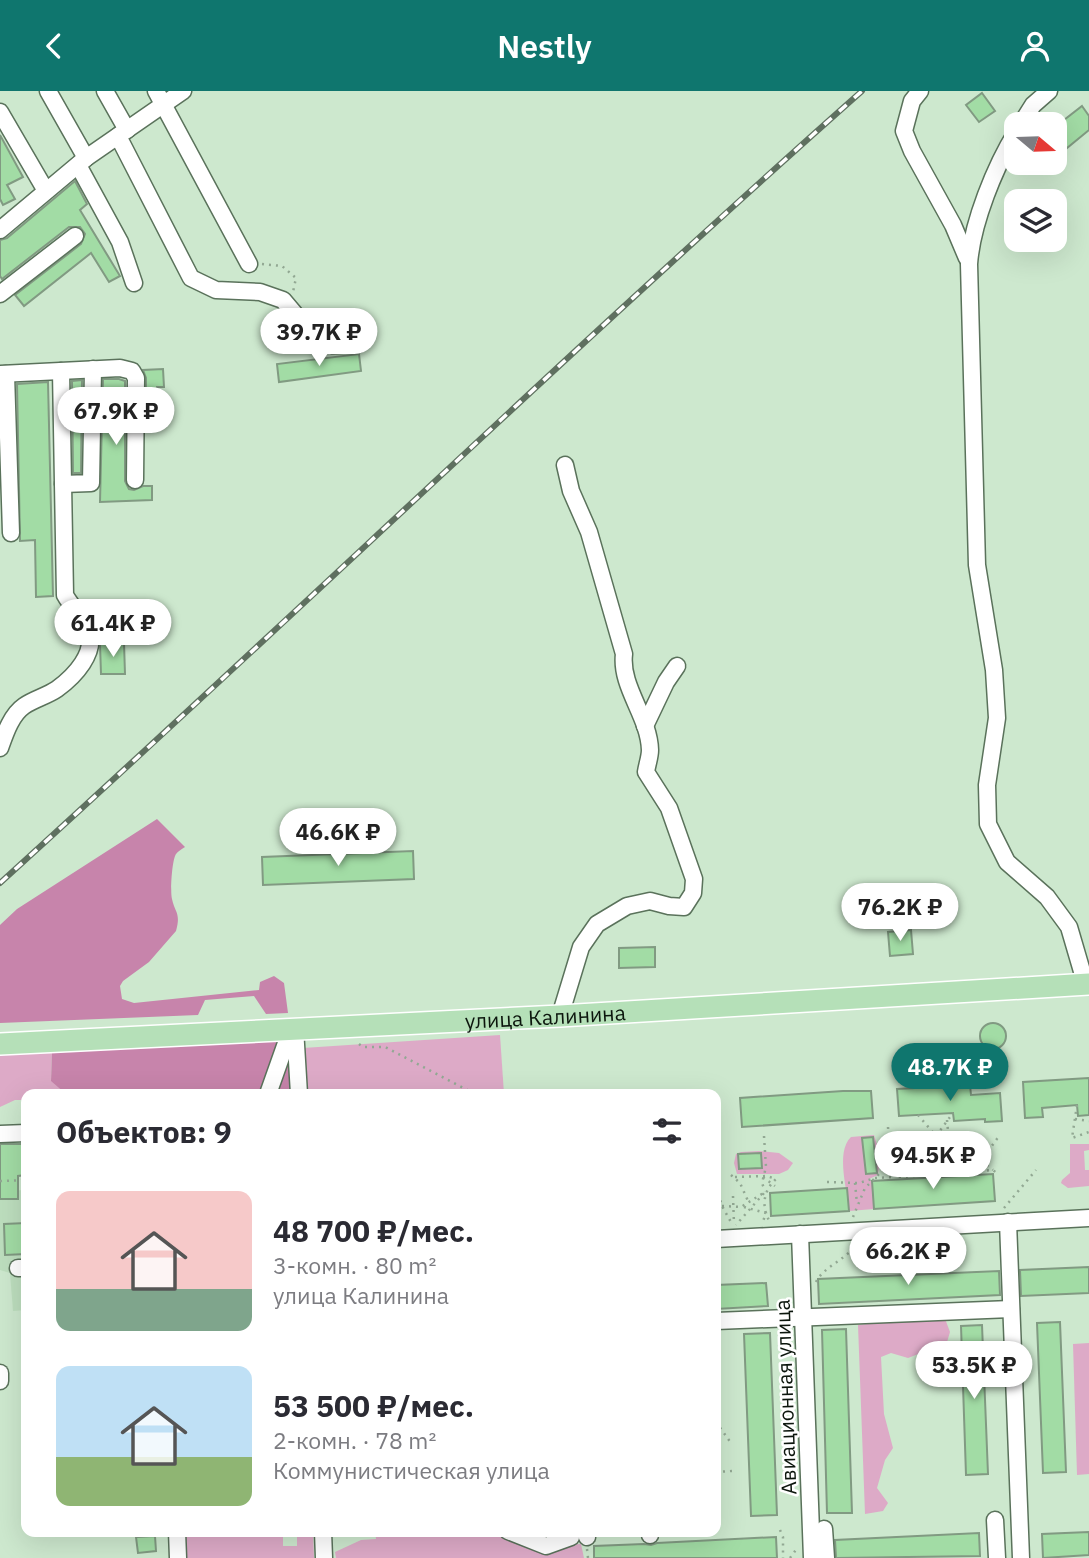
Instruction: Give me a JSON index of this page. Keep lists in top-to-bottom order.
{
  "streets": {
    "main road": ["улица Калинина"],
    "street": ["Авиационная улица"]
  },
  "north": "right",
  "page": {
    "header": "Nestly",
    "price": [
      "39.7K ₽",
      "67.9K ₽",
      "61.4K ₽",
      "46.6K ₽",
      "76.2K ₽",
      "48.7K ₽",
      "94.5K ₽",
      "66.2K ₽",
      "53.5K ₽"
    ],
    "heading": "Объектов: 9",
    "list": [
      {
        "name": "48 700 ₽/мес.",
        "note": "3-комн. · 80 m² · улица Калинина"
      },
      {
        "name": "53 500 ₽/мес.",
        "note": "2-комн. · 78 m² · Коммунистическая улица"
      }
    ]
  }
}
